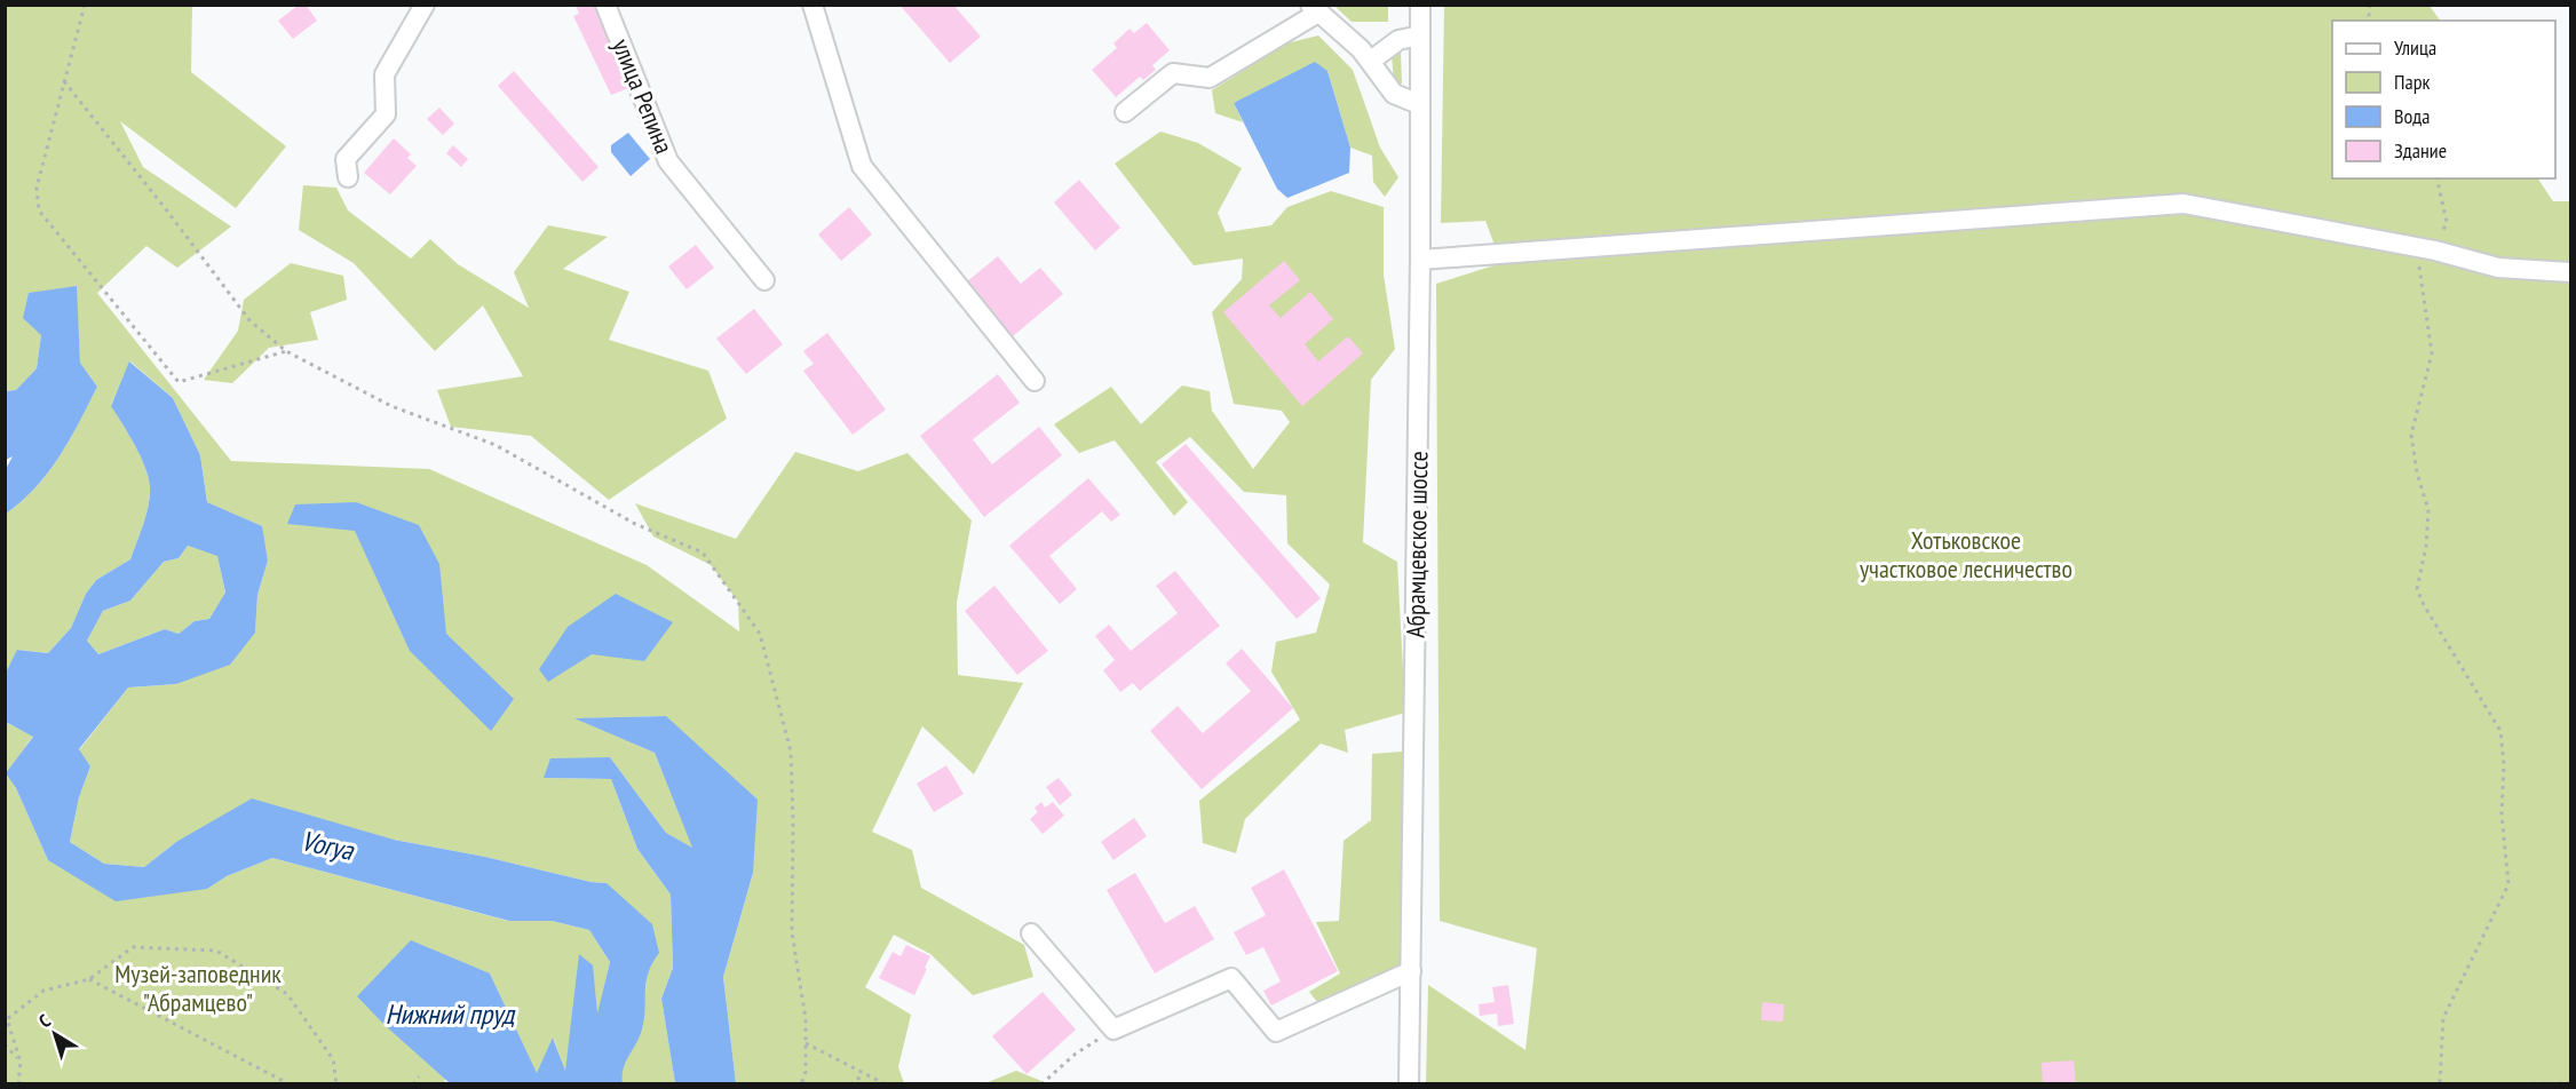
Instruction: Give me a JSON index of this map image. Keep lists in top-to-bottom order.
{
  "streets": {
    "street": ["улица Репина", "Абрамцевское шоссе"]
  },
  "water": ["Vorya", "Нижний пруд"],
  "parks": ["Хотьковское участковое лесничество", "Музей-заповедник \"Абрамцево\""],
  "legend": [
    "Улица",
    "Парк",
    "Вода",
    "Здание"
  ],
  "north": "top left"
}
